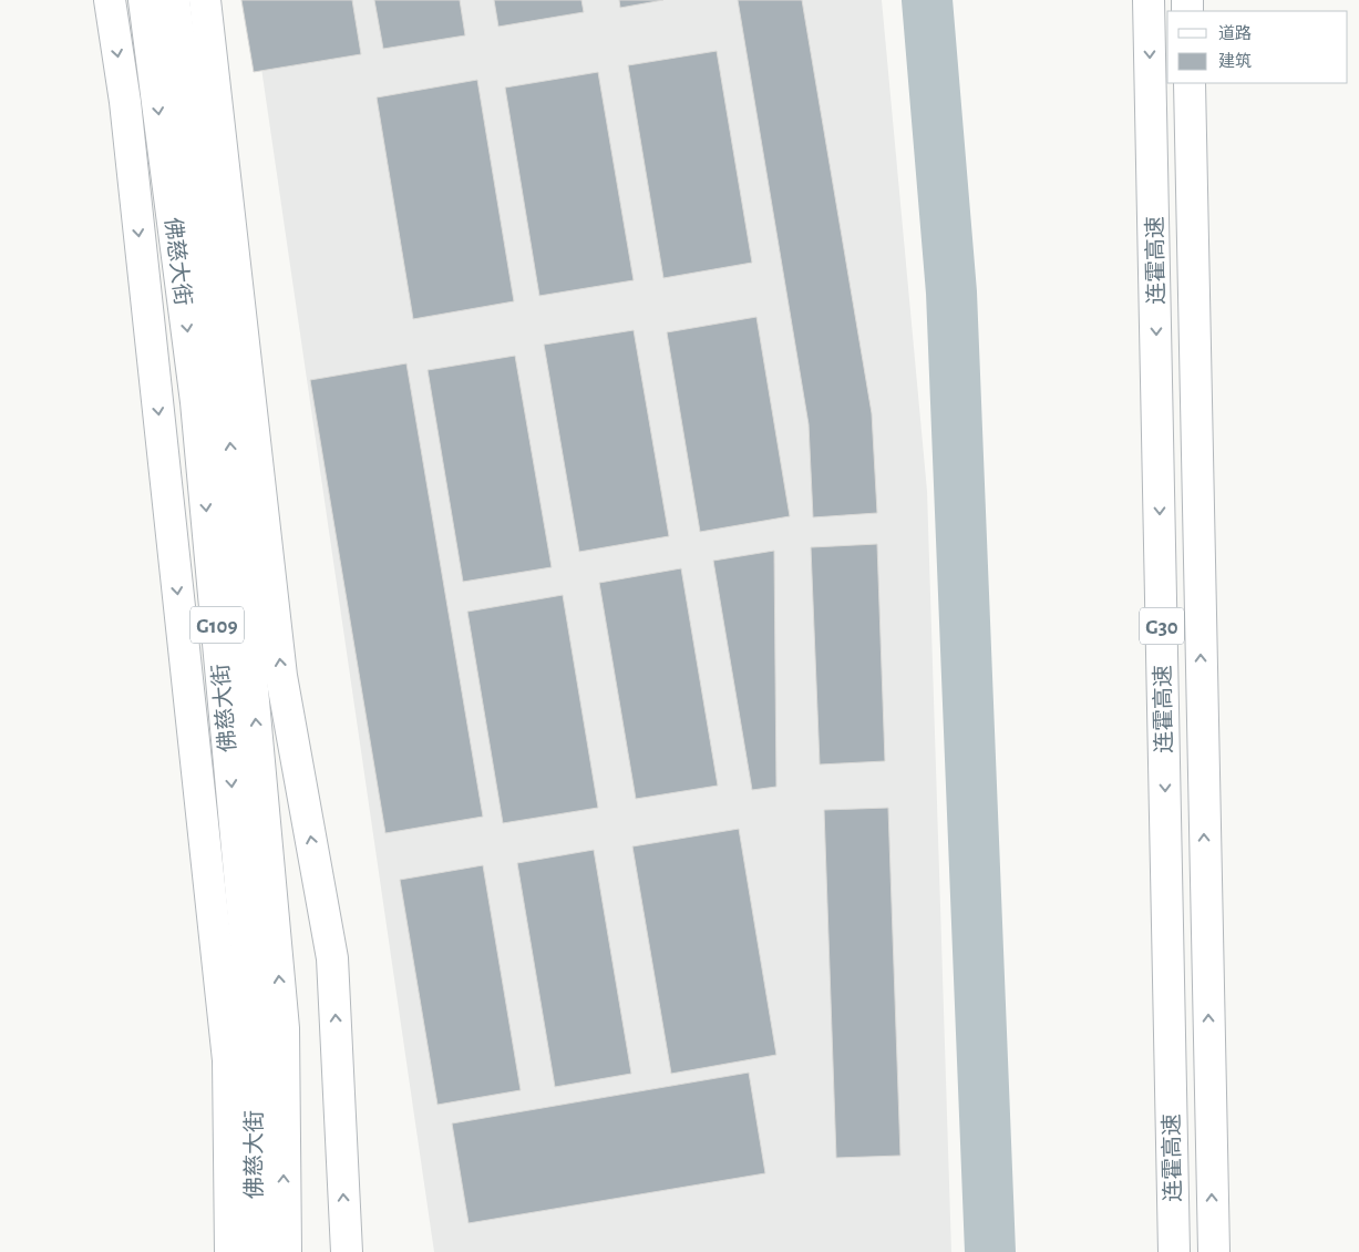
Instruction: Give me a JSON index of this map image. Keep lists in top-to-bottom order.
{
  "streets": {
    "main road": [
      "连霍高速",
      "佛慈大街",
      "G109",
      "G30"
    ]
  },
  "legend": ["道路", "建筑"]
}
